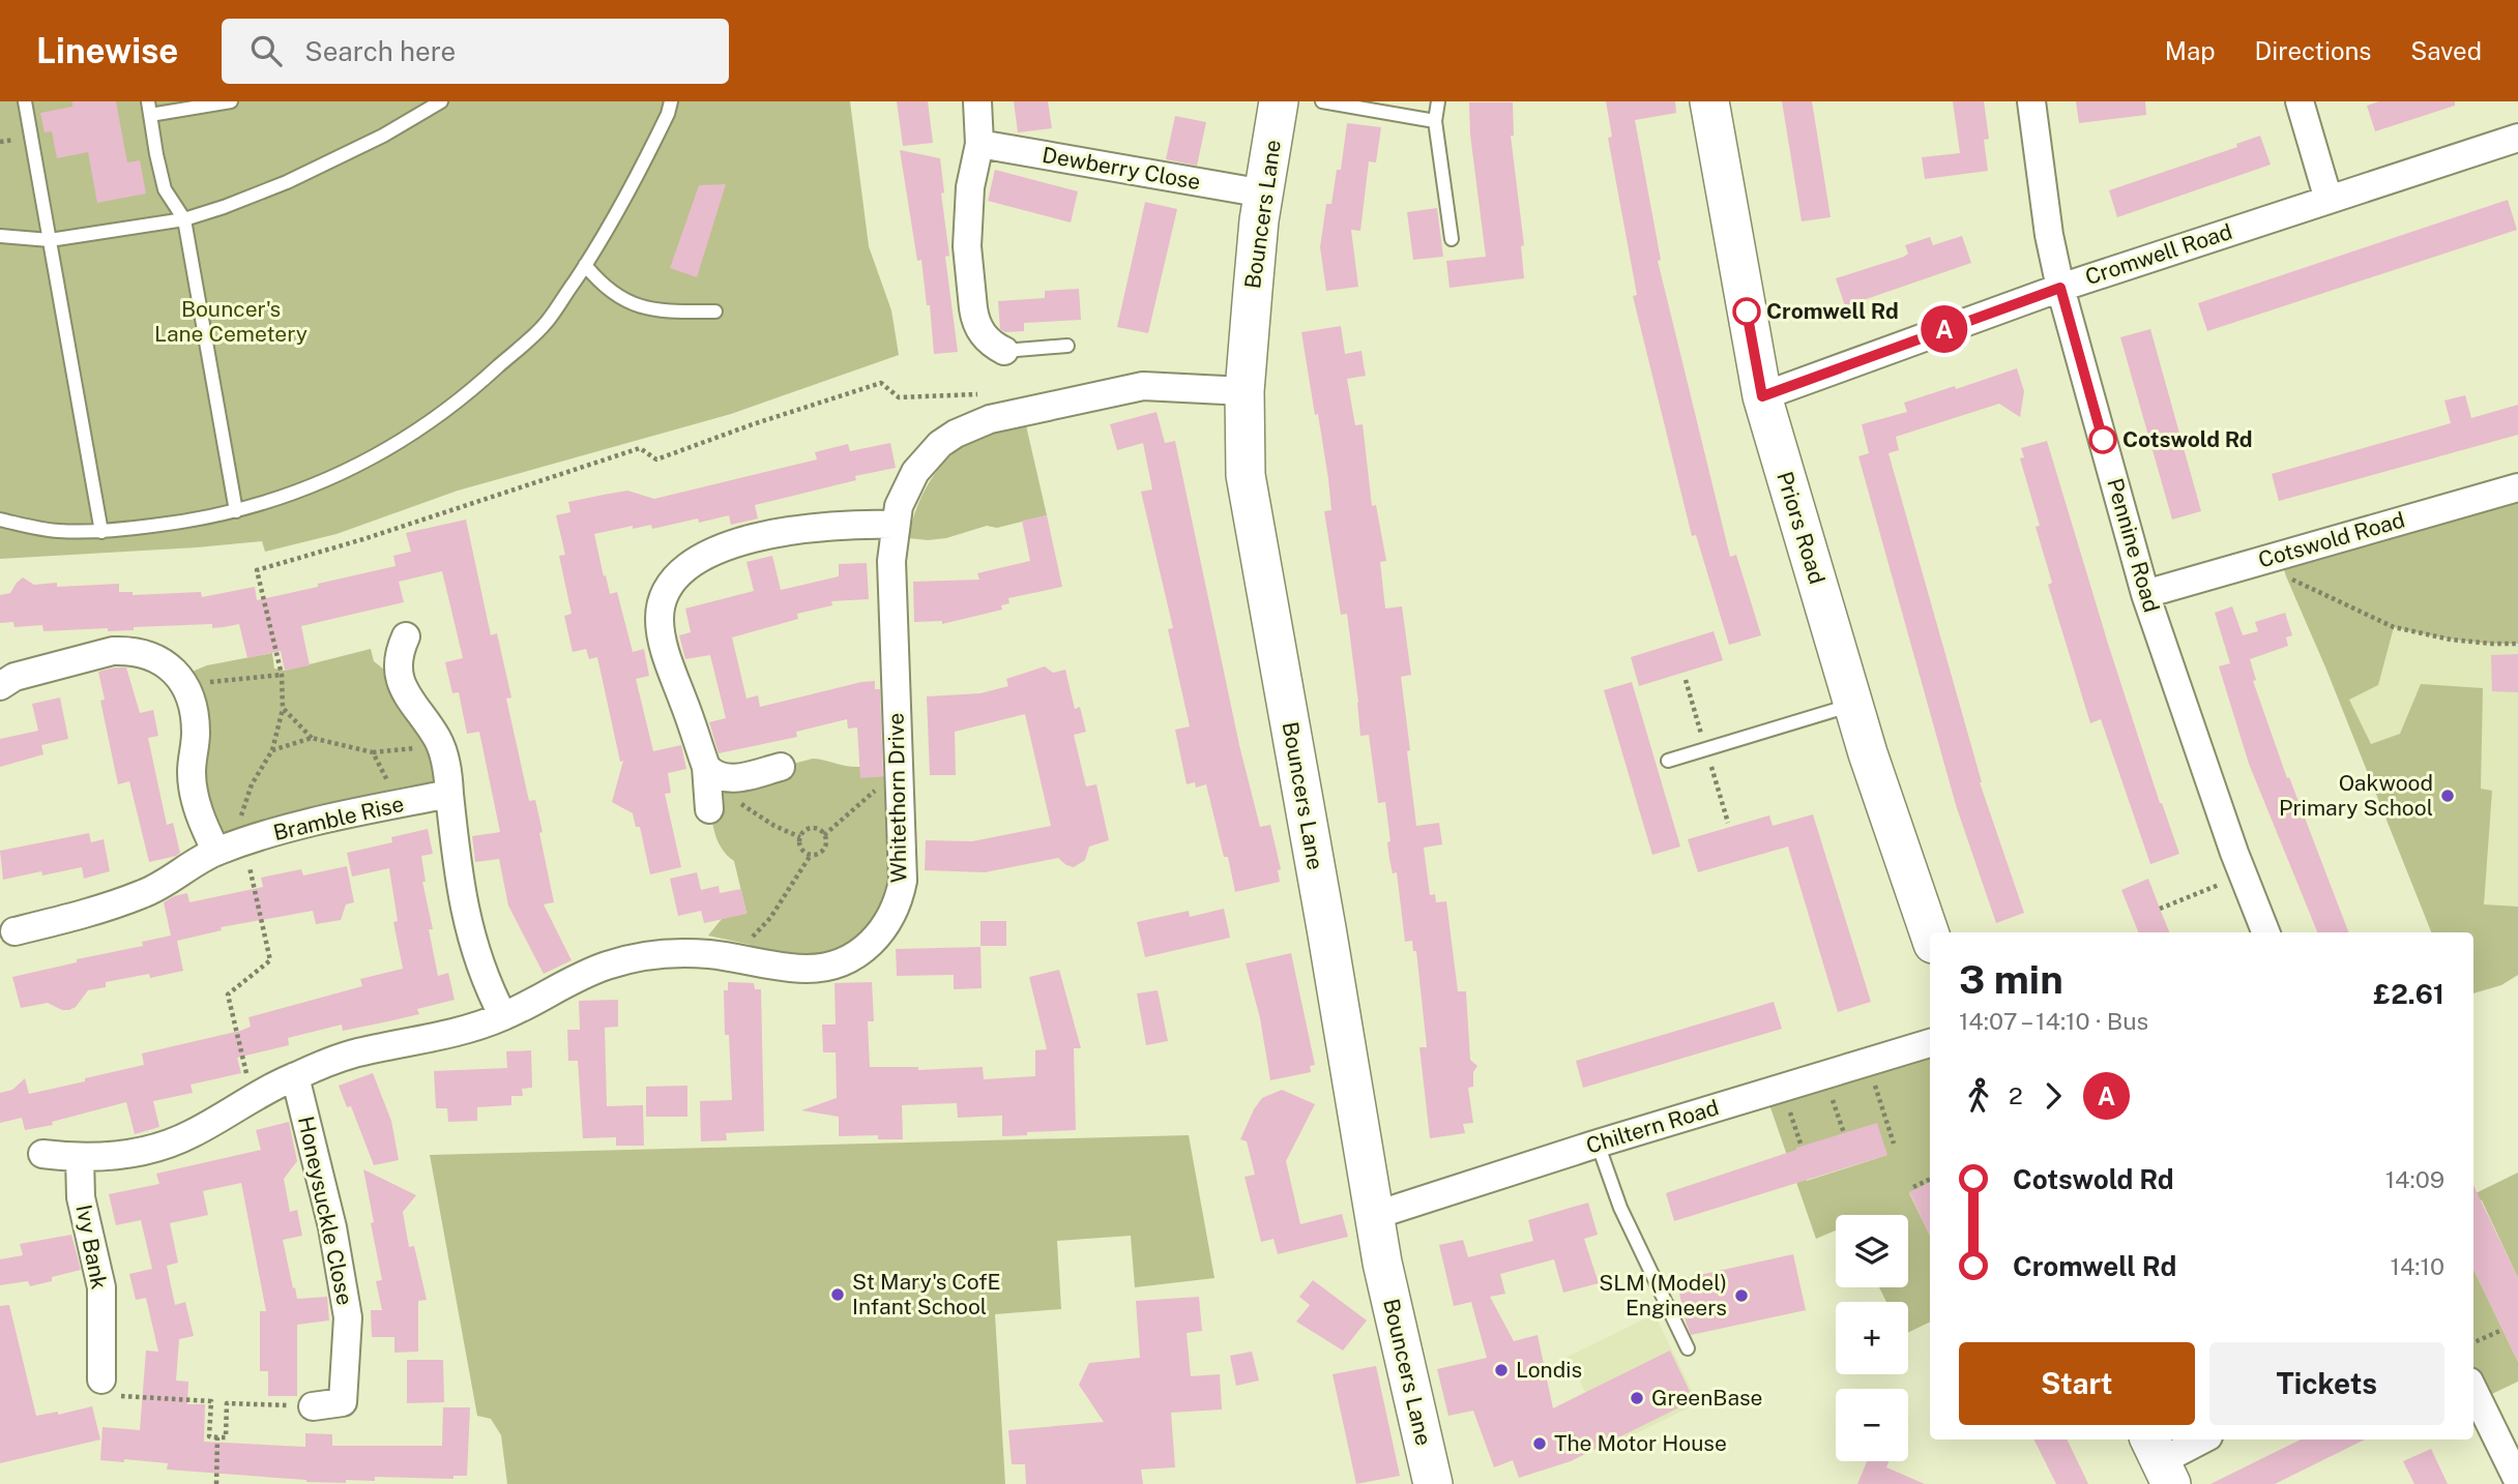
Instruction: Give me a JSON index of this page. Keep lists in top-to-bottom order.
{
  "streets": {
    "street": [
      "Dewberry Close",
      "Bouncers Lane",
      "Cromwell Road",
      "Priors Road",
      "Cotswold Road",
      "Pennine Road",
      "Whitethorn Drive",
      "Bramble Rise",
      "Chiltern Road",
      "Honeysuckle Close",
      "Ivy Bank"
    ]
  },
  "crossings": [
    ["Dewberry Close", "Bouncers Lane"],
    ["Bouncers Lane", "Whitethorn Drive"],
    ["Bouncers Lane", "Chiltern Road"],
    ["Cromwell Road", "Priors Road"],
    ["Cromwell Road", "Pennine Road"],
    ["Cotswold Road", "Pennine Road"],
    ["Whitethorn Drive", "Honeysuckle Close"],
    ["Whitethorn Drive", "Ivy Bank"]
  ],
  "parks": ["Bouncer's Lane Cemetery"],
  "places": [
    "Cromwell Rd",
    "Cotswold Rd",
    "Oakwood Primary School",
    "St Mary's CofE Infant School",
    "SLM (Model) Engineers",
    "Londis",
    "GreenBase",
    "The Motor House"
  ],
  "lines": ["bus line A"],
  "page": {
    "header": "Linewise",
    "search": "Search here",
    "nav": ["Map", "Directions", "Saved"],
    "on_map": "A",
    "heading": ["3 min", "14:07 – 14:10 · Bus", "£2.61"],
    "legs": ["2", "A"],
    "list": [
      {
        "name": "Cotswold Rd",
        "value": "14:09"
      },
      {
        "name": "Cromwell Rd",
        "value": "14:10"
      }
    ],
    "map_buttons": ["+", "−"],
    "buttons": ["Start", "Tickets"]
  }
}
